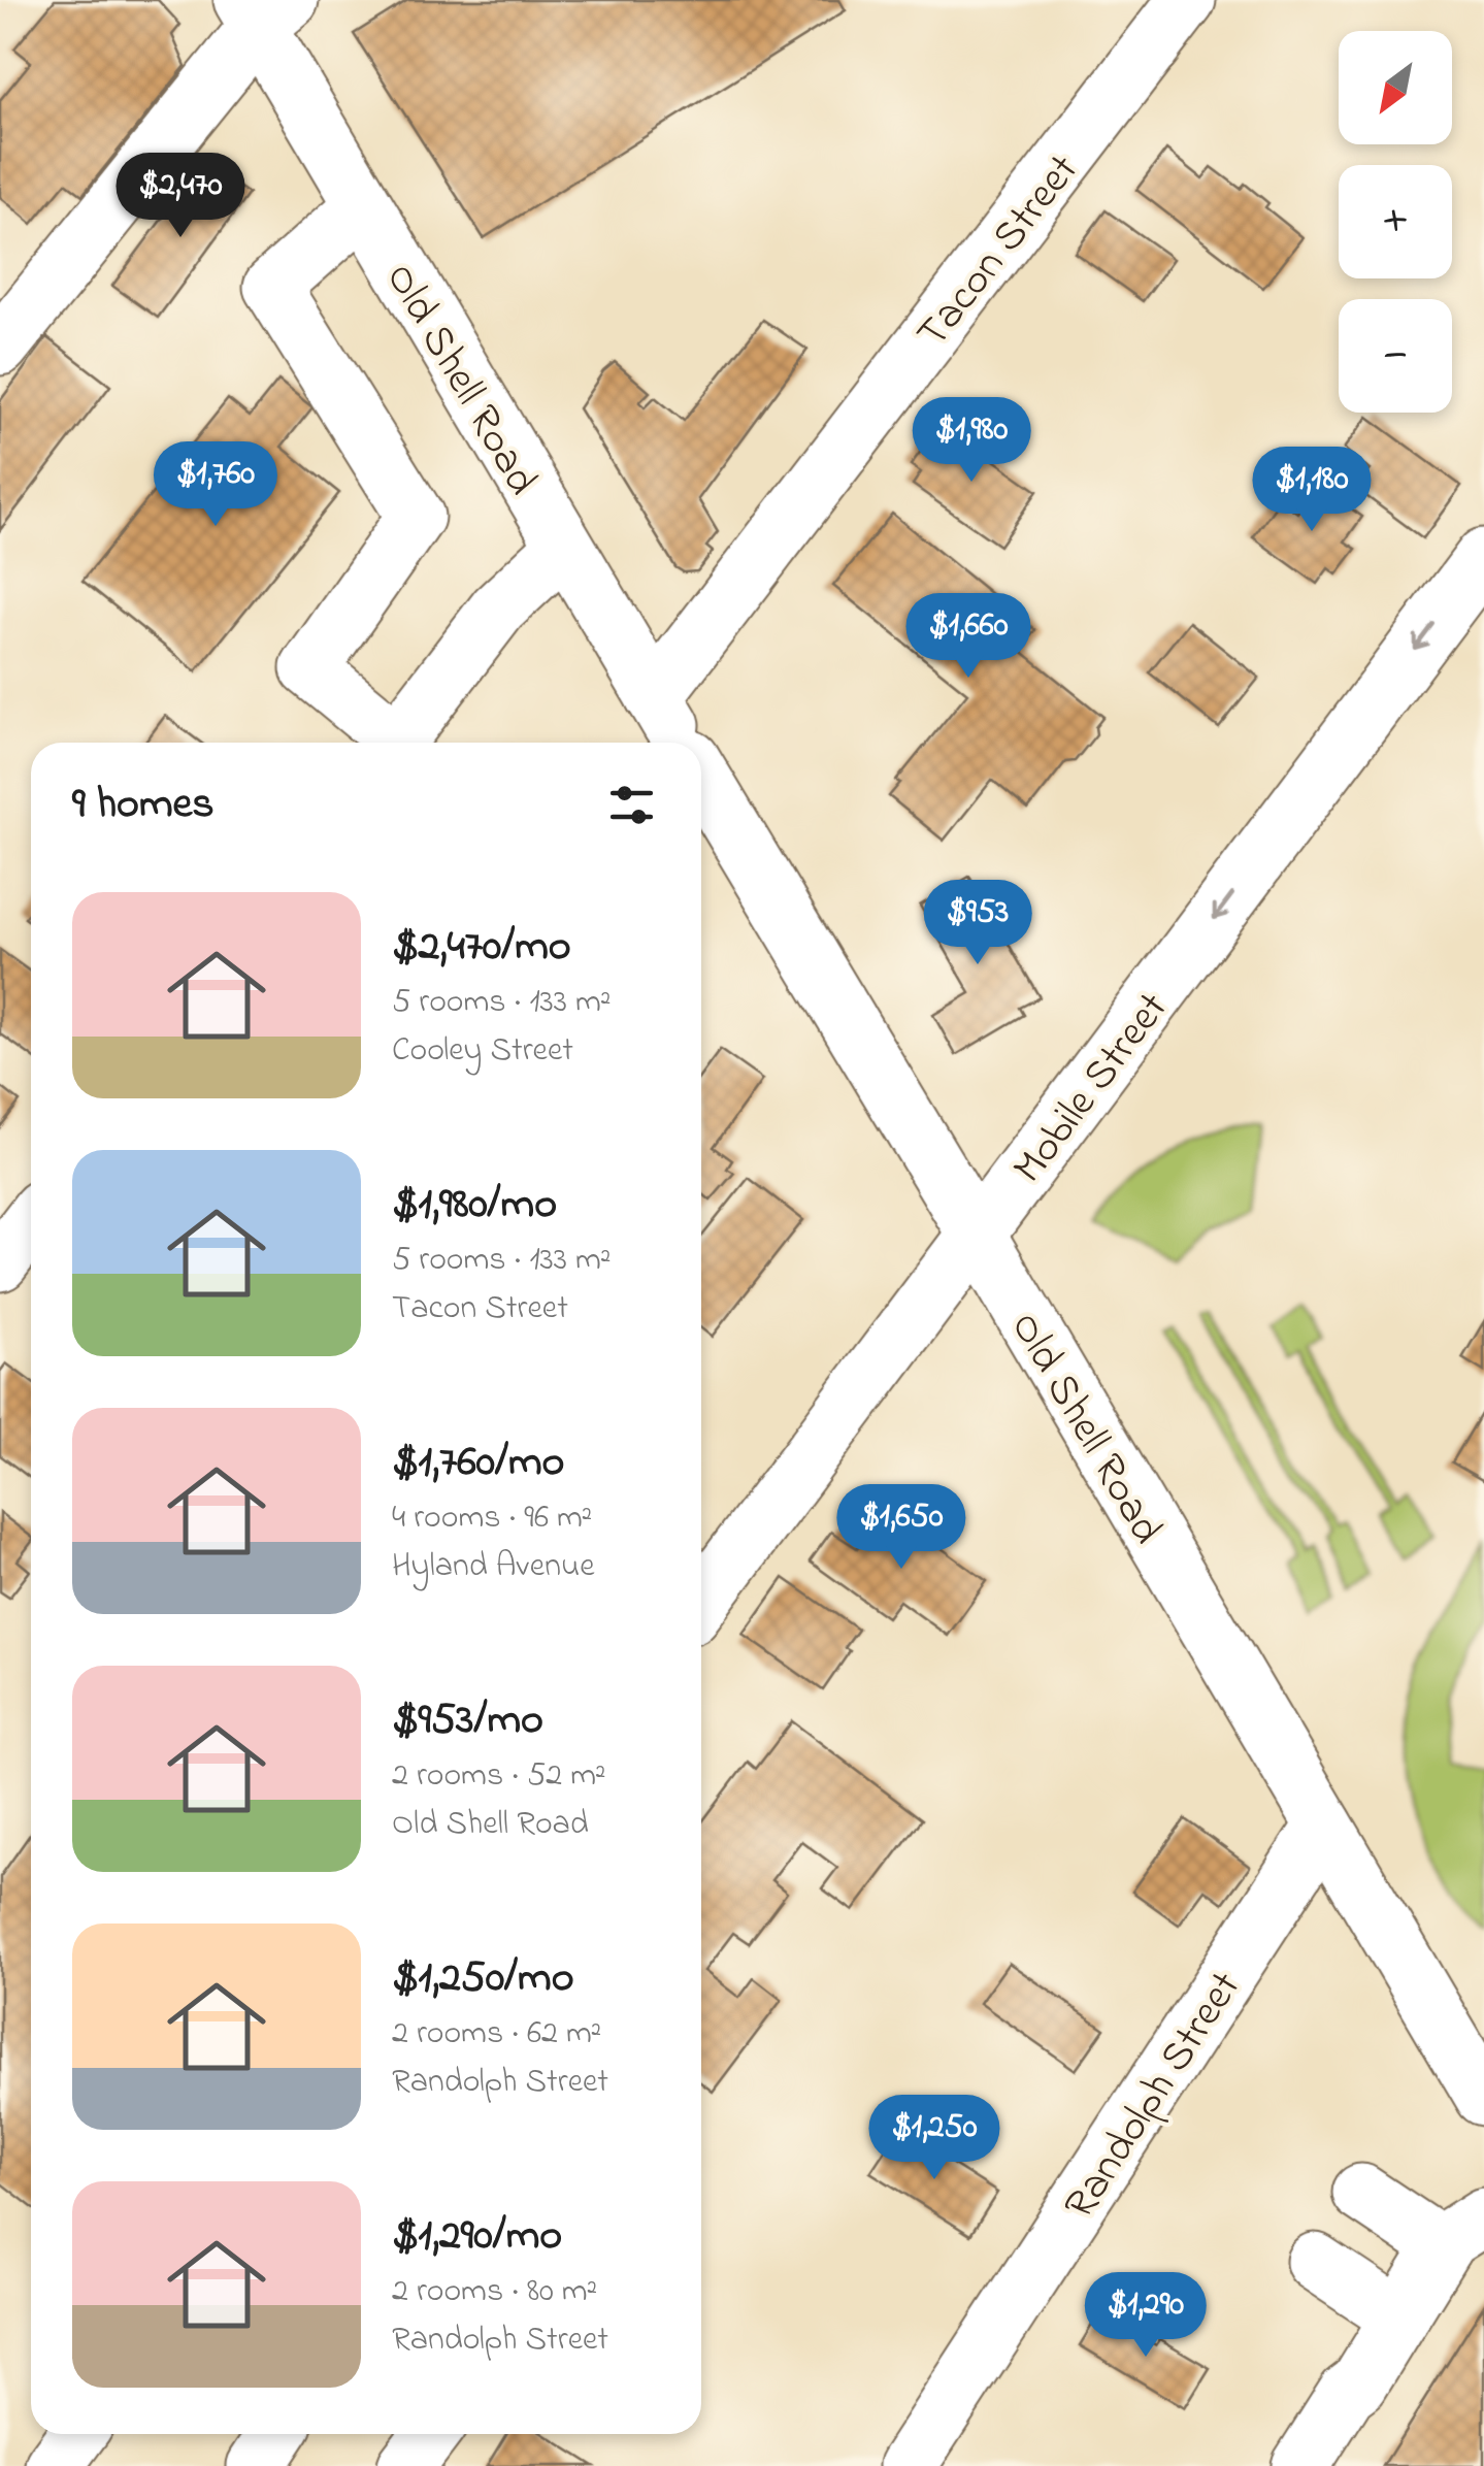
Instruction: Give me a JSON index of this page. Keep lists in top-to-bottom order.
{
  "streets": {
    "street": [
      "Tacon Street",
      "Old Shell Road",
      "Mobile Street",
      "Randolph Street"
    ]
  },
  "crossings": [
    ["Tacon Street", "Old Shell Road"],
    ["Old Shell Road", "Mobile Street"],
    ["Old Shell Road", "Randolph Street"]
  ],
  "one_way": ["Mobile Street"],
  "north": "bottom left",
  "page": {
    "map_buttons": ["+", "−"],
    "price": [
      "$2,470",
      "$1,980",
      "$1,760",
      "$1,180",
      "$1,660",
      "$953",
      "$1,650",
      "$1,250",
      "$1,290"
    ],
    "heading": "9 homes",
    "list": [
      {
        "name": "$2,470/mo",
        "note": "5 rooms · 133 m² · Cooley Street"
      },
      {
        "name": "$1,980/mo",
        "note": "5 rooms · 133 m² · Tacon Street"
      },
      {
        "name": "$1,760/mo",
        "note": "4 rooms · 96 m² · Hyland Avenue"
      },
      {
        "name": "$953/mo",
        "note": "2 rooms · 52 m² · Old Shell Road"
      },
      {
        "name": "$1,250/mo",
        "note": "2 rooms · 62 m² · Randolph Street"
      },
      {
        "name": "$1,290/mo",
        "note": "2 rooms · 80 m² · Randolph Street"
      }
    ]
  }
}
